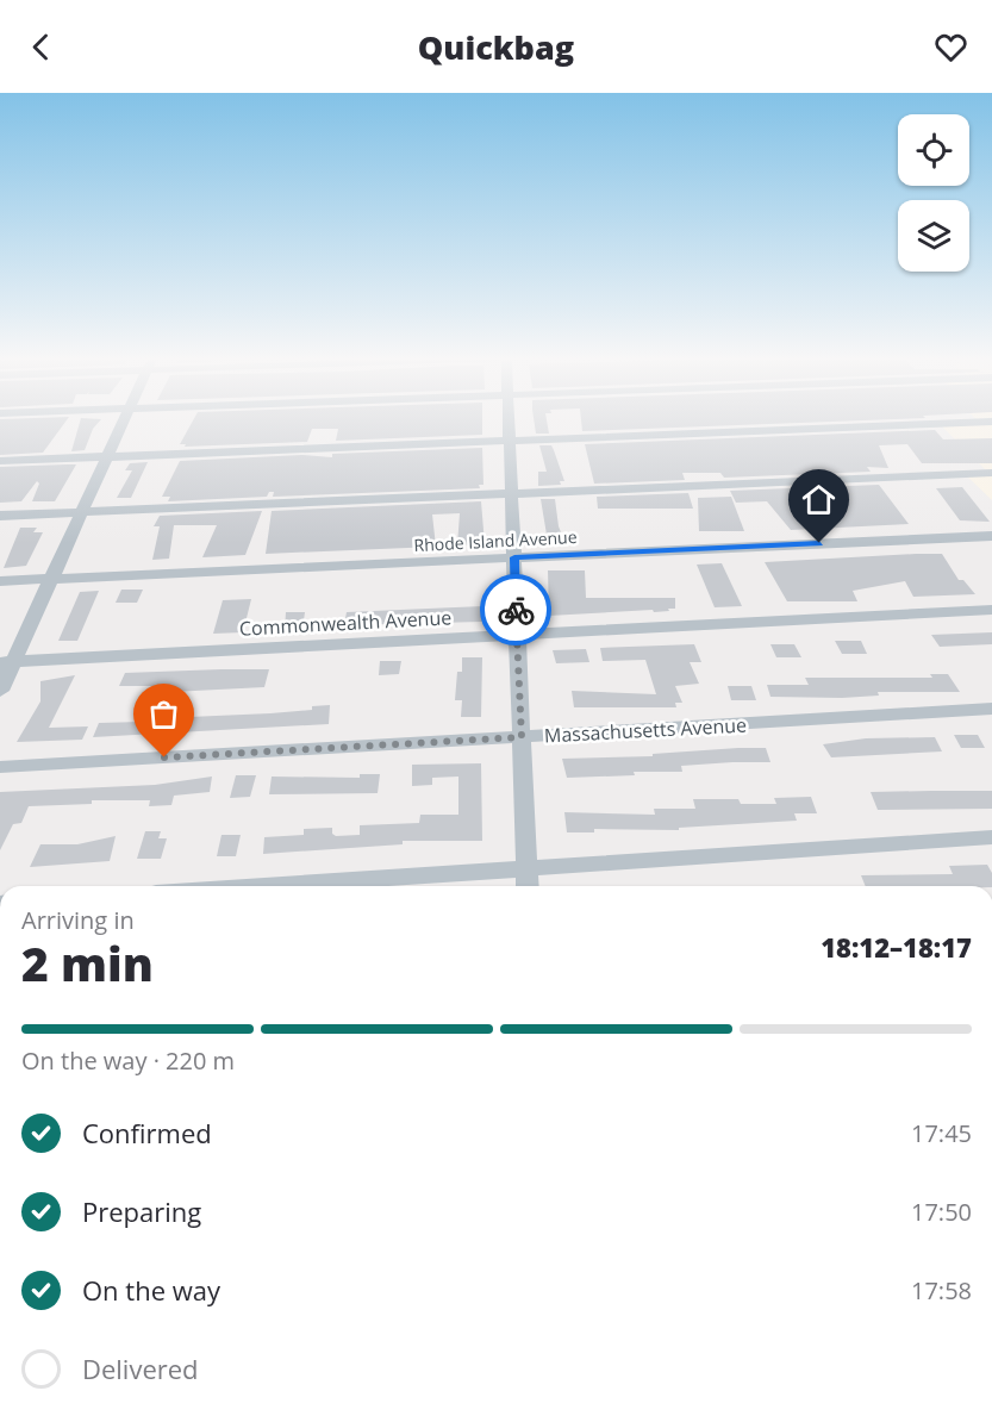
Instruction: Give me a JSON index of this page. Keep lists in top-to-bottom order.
{
  "streets": {
    "street": ["Rhode Island Avenue", "Commonwealth Avenue", "Massachusetts Avenue"]
  },
  "page": {
    "header": "Quickbag",
    "heading": ["2 min", "Arriving in", "18:12–18:17"],
    "bar": "On the way · 220 m",
    "list": [
      ["Confirmed", "17:45"],
      ["Preparing", "17:50"],
      ["On the way", "17:58"],
      "Delivered"
    ]
  }
}
